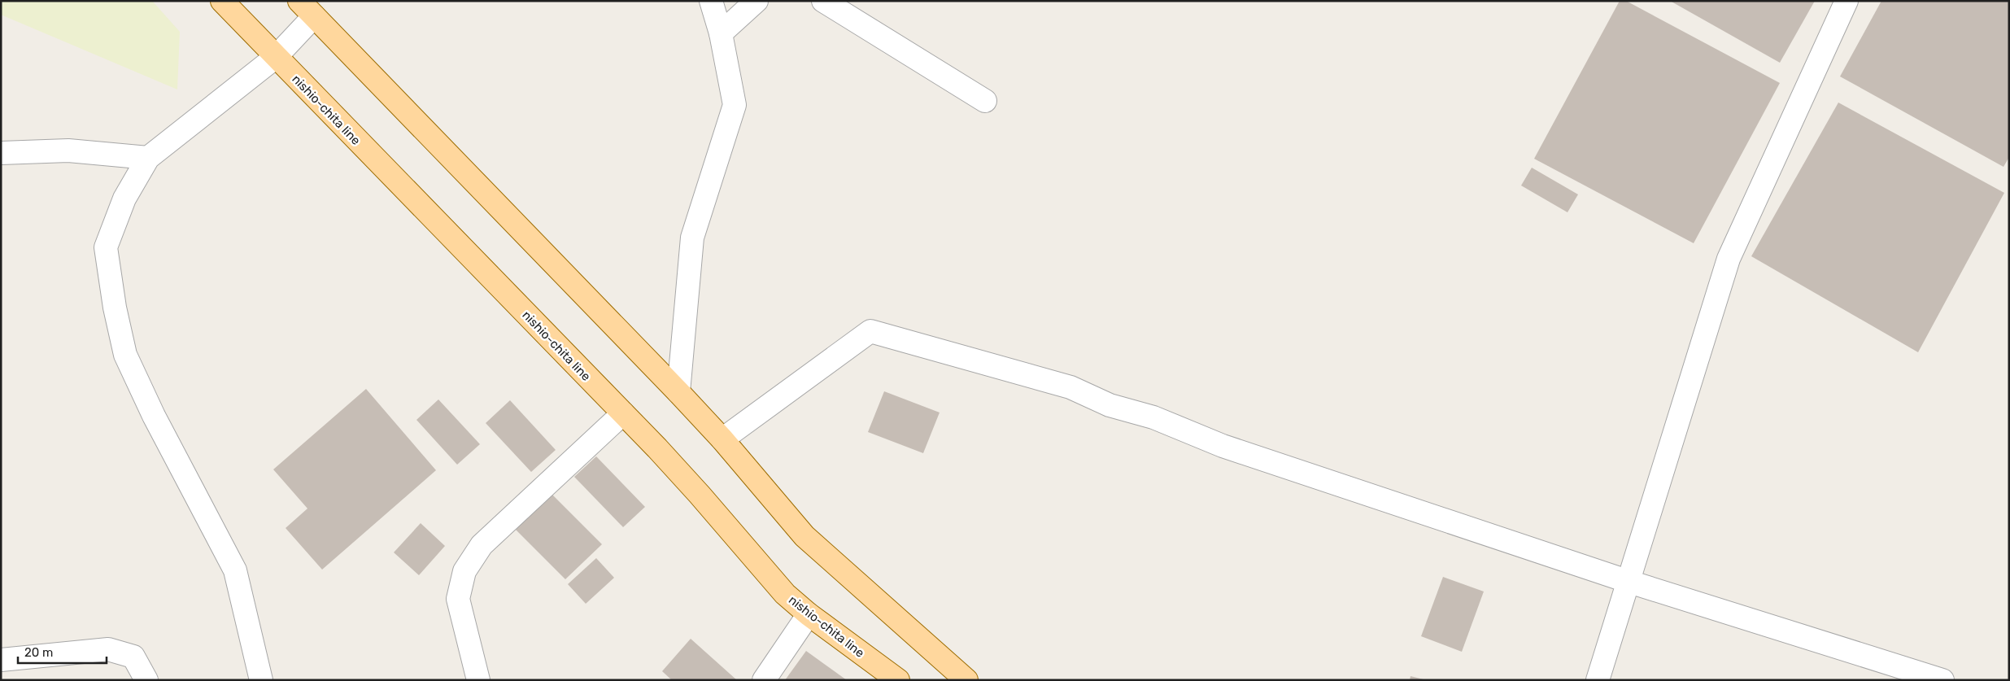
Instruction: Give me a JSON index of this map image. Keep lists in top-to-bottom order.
{
  "streets": {
    "main road": ["nishio-chita line"]
  },
  "scale_bar": "20 m"
}
